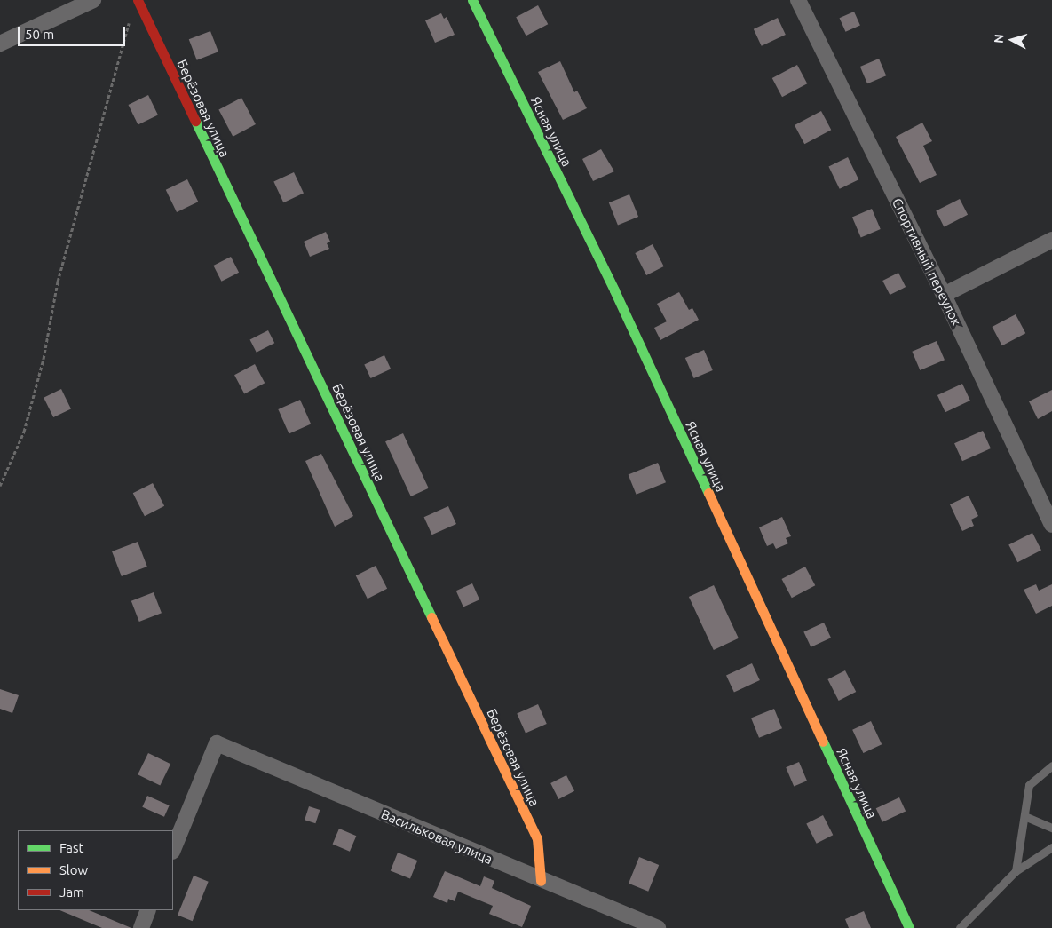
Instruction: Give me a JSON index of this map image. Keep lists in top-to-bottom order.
{
  "streets": {
    "street": [
      "Берёзовая улица",
      "Ясная улица",
      "Спортивный переулок",
      "Васильковая улица"
    ]
  },
  "crossings": [
    ["Берёзовая улица", "Васильковая улица"]
  ],
  "legend": ["Fast", "Slow", "Jam"],
  "scale_bar": "50 m",
  "north": "left"
}
